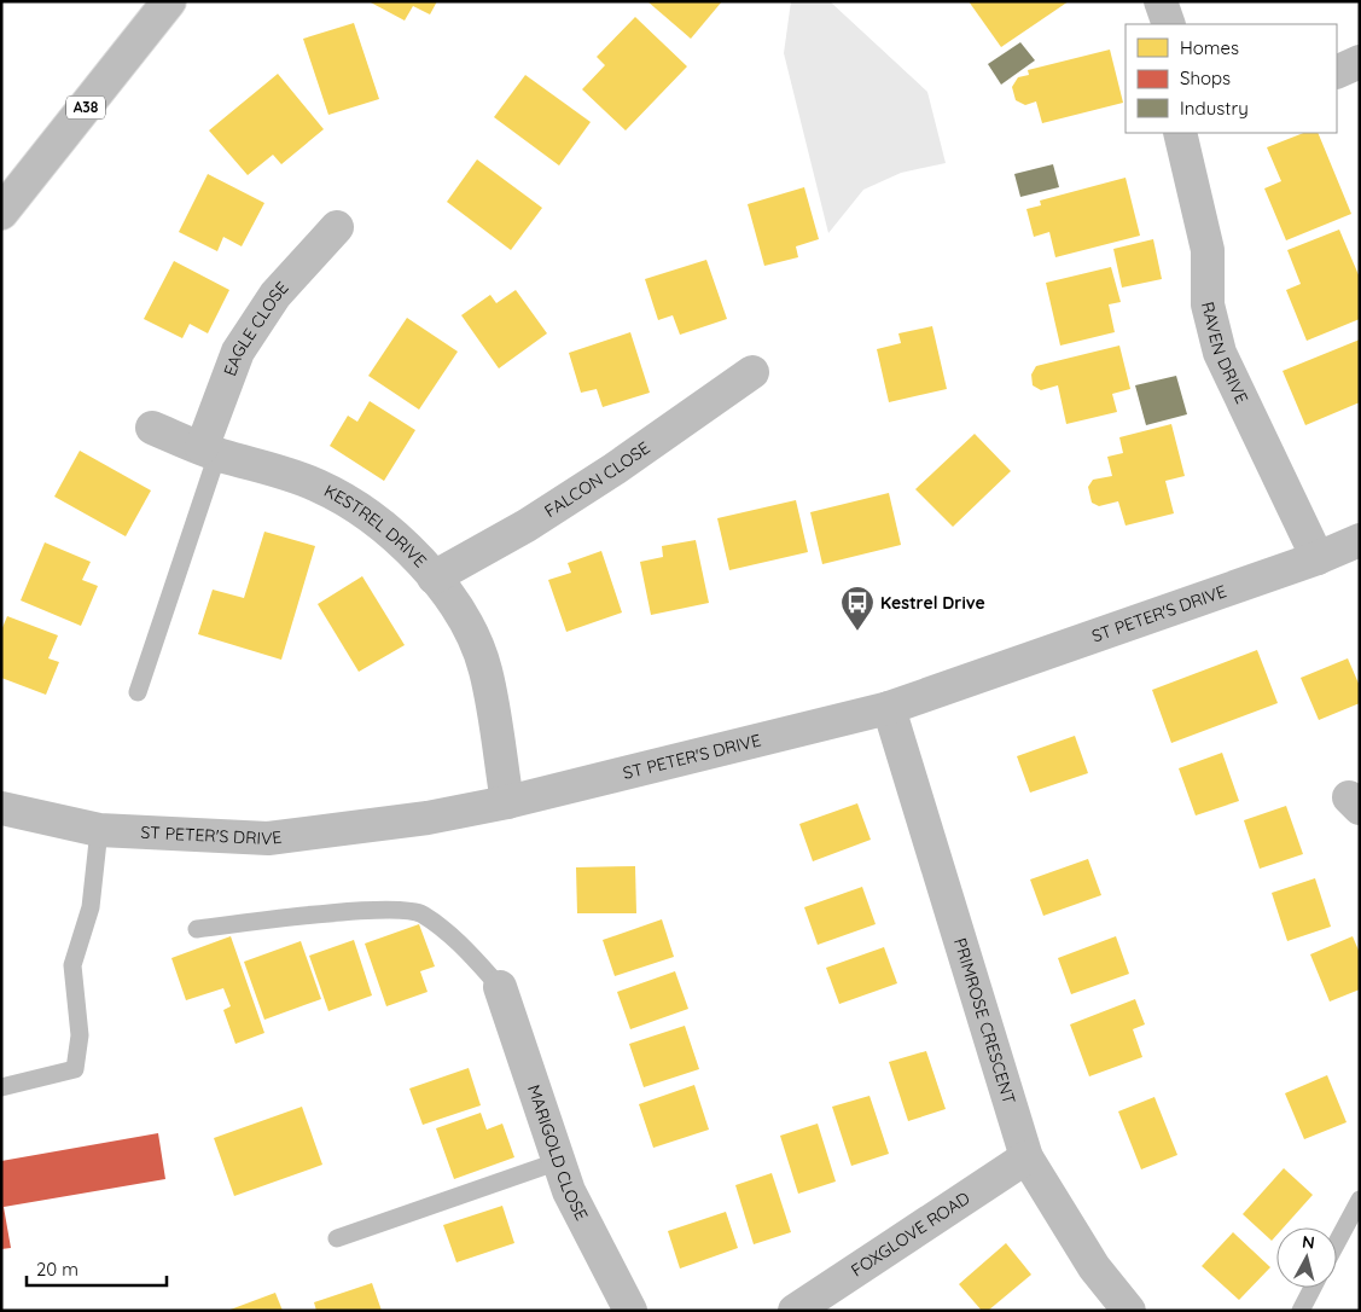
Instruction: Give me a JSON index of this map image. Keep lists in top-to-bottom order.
{
  "streets": {
    "street": [
      "A38",
      "EAGLE CLOSE",
      "RAVEN DRIVE",
      "FALCON CLOSE",
      "KESTREL DRIVE",
      "ST PETER'S DRIVE",
      "PRIMROSE CRESCENT",
      "MARIGOLD CLOSE",
      "FOXGLOVE ROAD"
    ]
  },
  "crossings": [
    ["EAGLE CLOSE", "KESTREL DRIVE"],
    ["RAVEN DRIVE", "ST PETER'S DRIVE"],
    ["FALCON CLOSE", "KESTREL DRIVE"],
    ["KESTREL DRIVE", "ST PETER'S DRIVE"],
    ["ST PETER'S DRIVE", "PRIMROSE CRESCENT"],
    ["PRIMROSE CRESCENT", "FOXGLOVE ROAD"]
  ],
  "places": {
    "bus stop": ["Kestrel Drive"]
  },
  "legend": ["Homes", "Shops", "Industry"],
  "scale_bar": "20 m",
  "north": "top"
}
